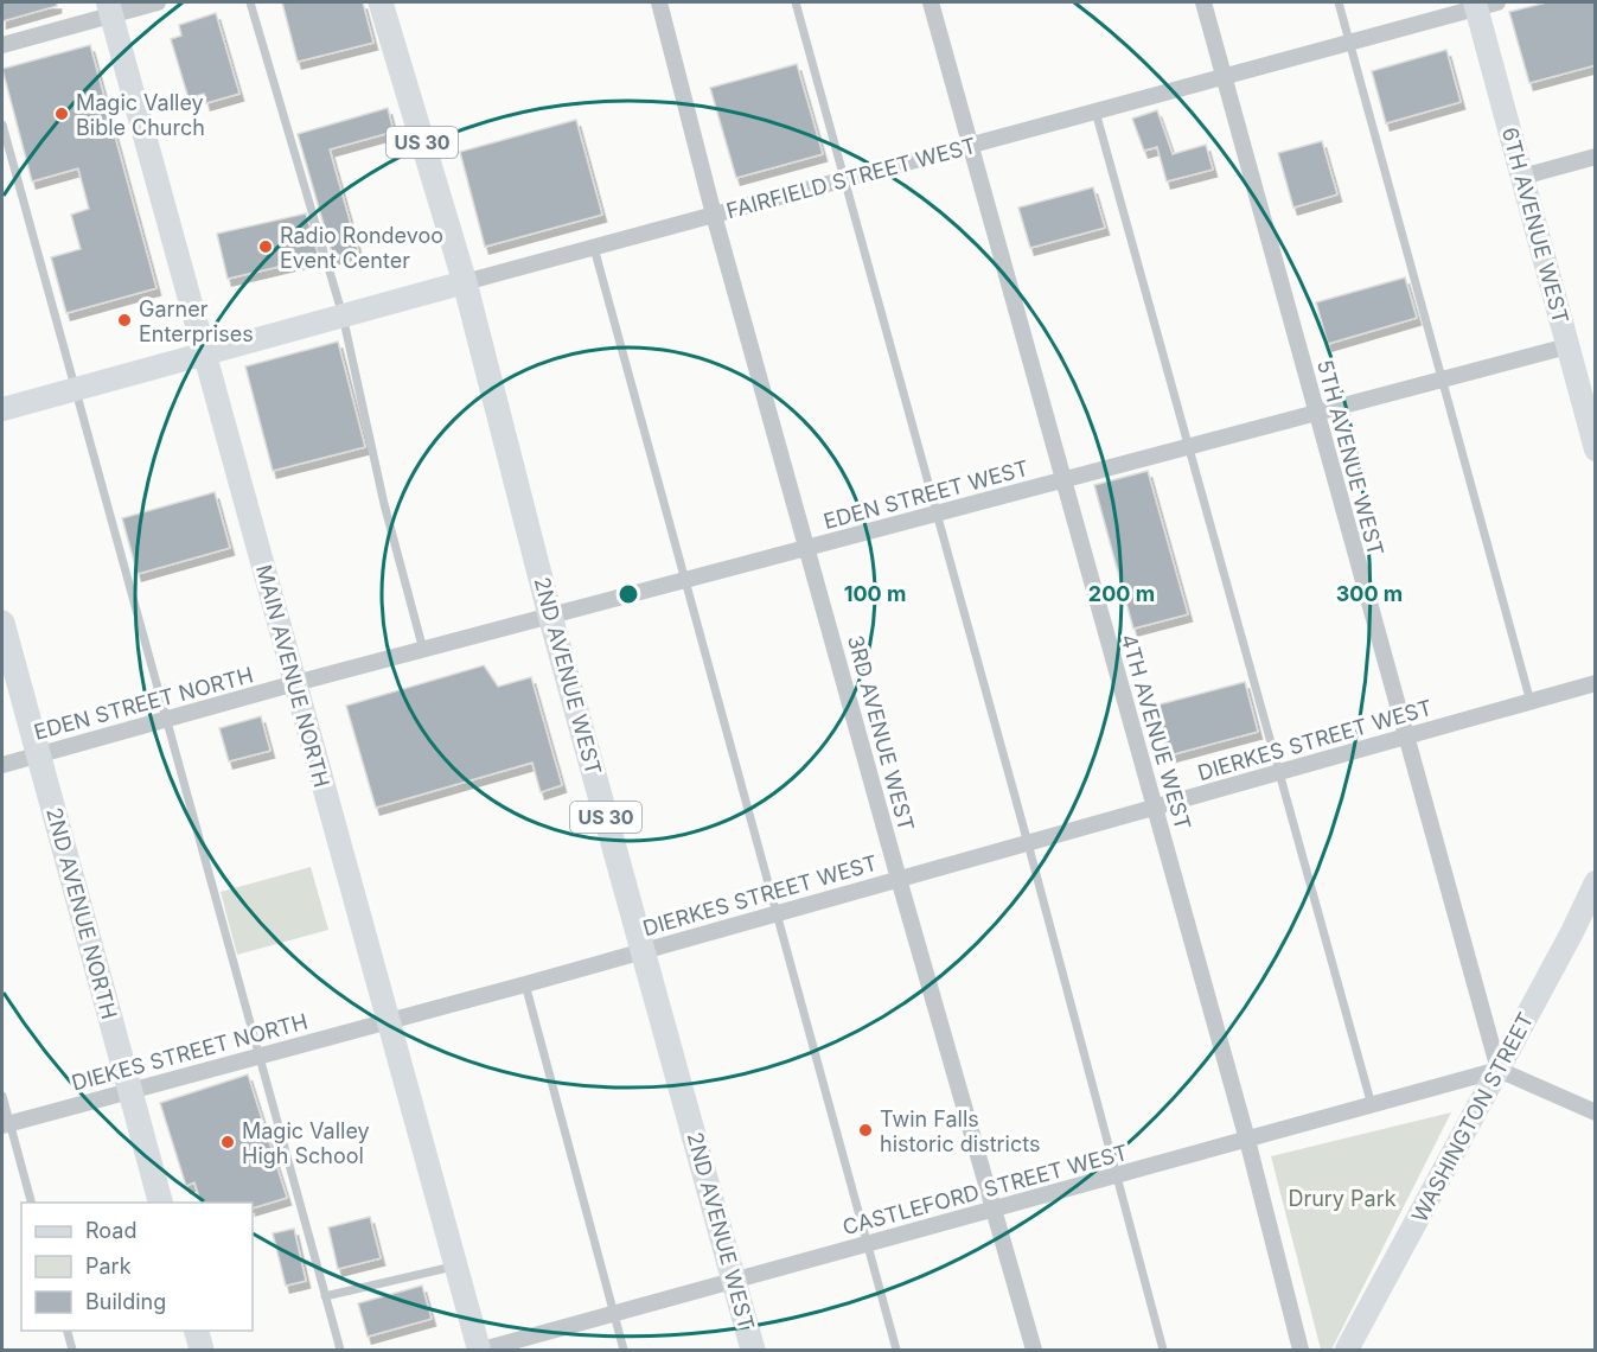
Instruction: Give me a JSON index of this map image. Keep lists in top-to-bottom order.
{
  "streets": {
    "main road": ["US 30", "2ND AVENUE WEST", "2ND AVENUE NORTH"],
    "street": [
      "FAIRFIELD STREET WEST",
      "6TH AVENUE WEST",
      "5TH AVENUE WEST",
      "EDEN STREET WEST",
      "MAIN AVENUE NORTH",
      "EDEN STREET NORTH",
      "4TH AVENUE WEST",
      "3RD AVENUE WEST",
      "DIERKES STREET WEST",
      "DIEKES STREET NORTH",
      "WASHINGTON STREET",
      "CASTLEFORD STREET WEST"
    ]
  },
  "crossings": [
    ["FAIRFIELD STREET WEST", "6TH AVENUE WEST"],
    ["FAIRFIELD STREET WEST", "5TH AVENUE WEST"],
    ["FAIRFIELD STREET WEST", "MAIN AVENUE NORTH"],
    ["FAIRFIELD STREET WEST", "2ND AVENUE WEST"],
    ["FAIRFIELD STREET WEST", "4TH AVENUE WEST"],
    ["FAIRFIELD STREET WEST", "3RD AVENUE WEST"],
    ["6TH AVENUE WEST", "EDEN STREET WEST"],
    ["5TH AVENUE WEST", "EDEN STREET WEST"],
    ["5TH AVENUE WEST", "DIERKES STREET WEST"],
    ["5TH AVENUE WEST", "WASHINGTON STREET"],
    ["5TH AVENUE WEST", "CASTLEFORD STREET WEST"],
    ["EDEN STREET WEST", "MAIN AVENUE NORTH"],
    ["EDEN STREET WEST", "2ND AVENUE WEST"],
    ["EDEN STREET WEST", "EDEN STREET NORTH"],
    ["EDEN STREET WEST", "4TH AVENUE WEST"],
    ["EDEN STREET WEST", "3RD AVENUE WEST"],
    ["MAIN AVENUE NORTH", "EDEN STREET NORTH"],
    ["MAIN AVENUE NORTH", "DIERKES STREET WEST"],
    ["MAIN AVENUE NORTH", "DIEKES STREET NORTH"],
    ["MAIN AVENUE NORTH", "CASTLEFORD STREET WEST"],
    ["2ND AVENUE WEST", "DIERKES STREET WEST"],
    ["2ND AVENUE WEST", "CASTLEFORD STREET WEST"],
    ["EDEN STREET NORTH", "2ND AVENUE NORTH"],
    ["4TH AVENUE WEST", "DIERKES STREET WEST"],
    ["4TH AVENUE WEST", "CASTLEFORD STREET WEST"],
    ["3RD AVENUE WEST", "DIERKES STREET WEST"],
    ["3RD AVENUE WEST", "CASTLEFORD STREET WEST"],
    ["DIERKES STREET WEST", "DIEKES STREET NORTH"],
    ["2ND AVENUE NORTH", "DIEKES STREET NORTH"],
    ["WASHINGTON STREET", "CASTLEFORD STREET WEST"]
  ],
  "parks": ["Drury Park"],
  "places": [
    "Magic Valley Bible Church",
    "Radio Rondevoo Event Center",
    "Garner Enterprises",
    "Twin Falls historic districts",
    "Magic Valley High School"
  ],
  "legend": ["Road", "Park", "Building"],
  "rings": ["100 m", "200 m", "300 m"]
}
